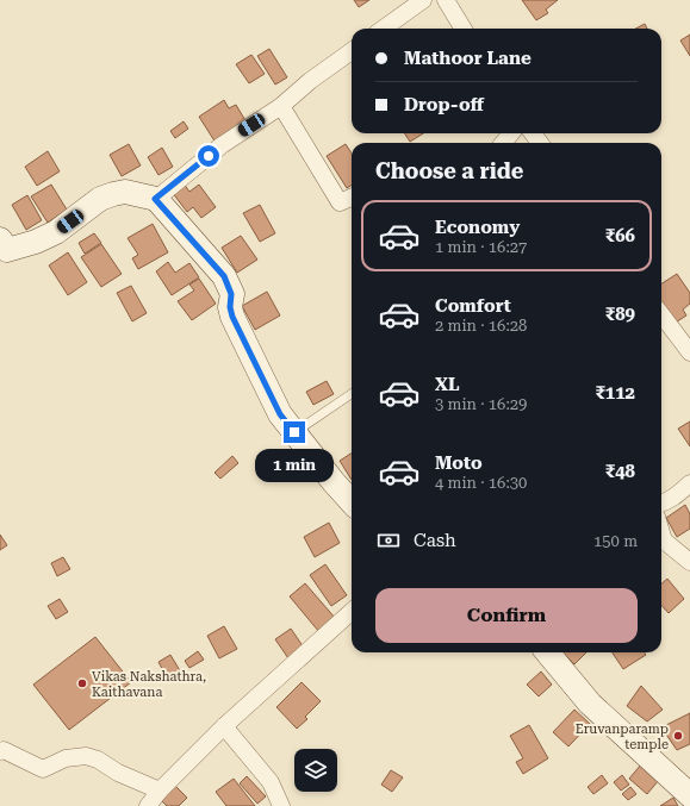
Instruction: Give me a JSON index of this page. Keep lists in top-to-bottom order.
{
  "places": ["Vikas Nakshathra, Kaithavana", "Eruvanparamp temple"],
  "page": {
    "banner": ["Mathoor Lane", "Drop-off"],
    "heading": "Choose a ride",
    "list": [
      {
        "name": "Economy",
        "note": "1 min · 16:27",
        "value": "₹66"
      },
      {
        "name": "Comfort",
        "note": "2 min · 16:28",
        "value": "₹89"
      },
      {
        "name": "XL",
        "note": "3 min · 16:29",
        "value": "₹112"
      },
      {
        "name": "Moto",
        "note": "4 min · 16:30",
        "value": "₹48"
      }
    ],
    "bubble": "1 min",
    "pay": ["Cash", "150 m"],
    "buttons": "Confirm"
  }
}
